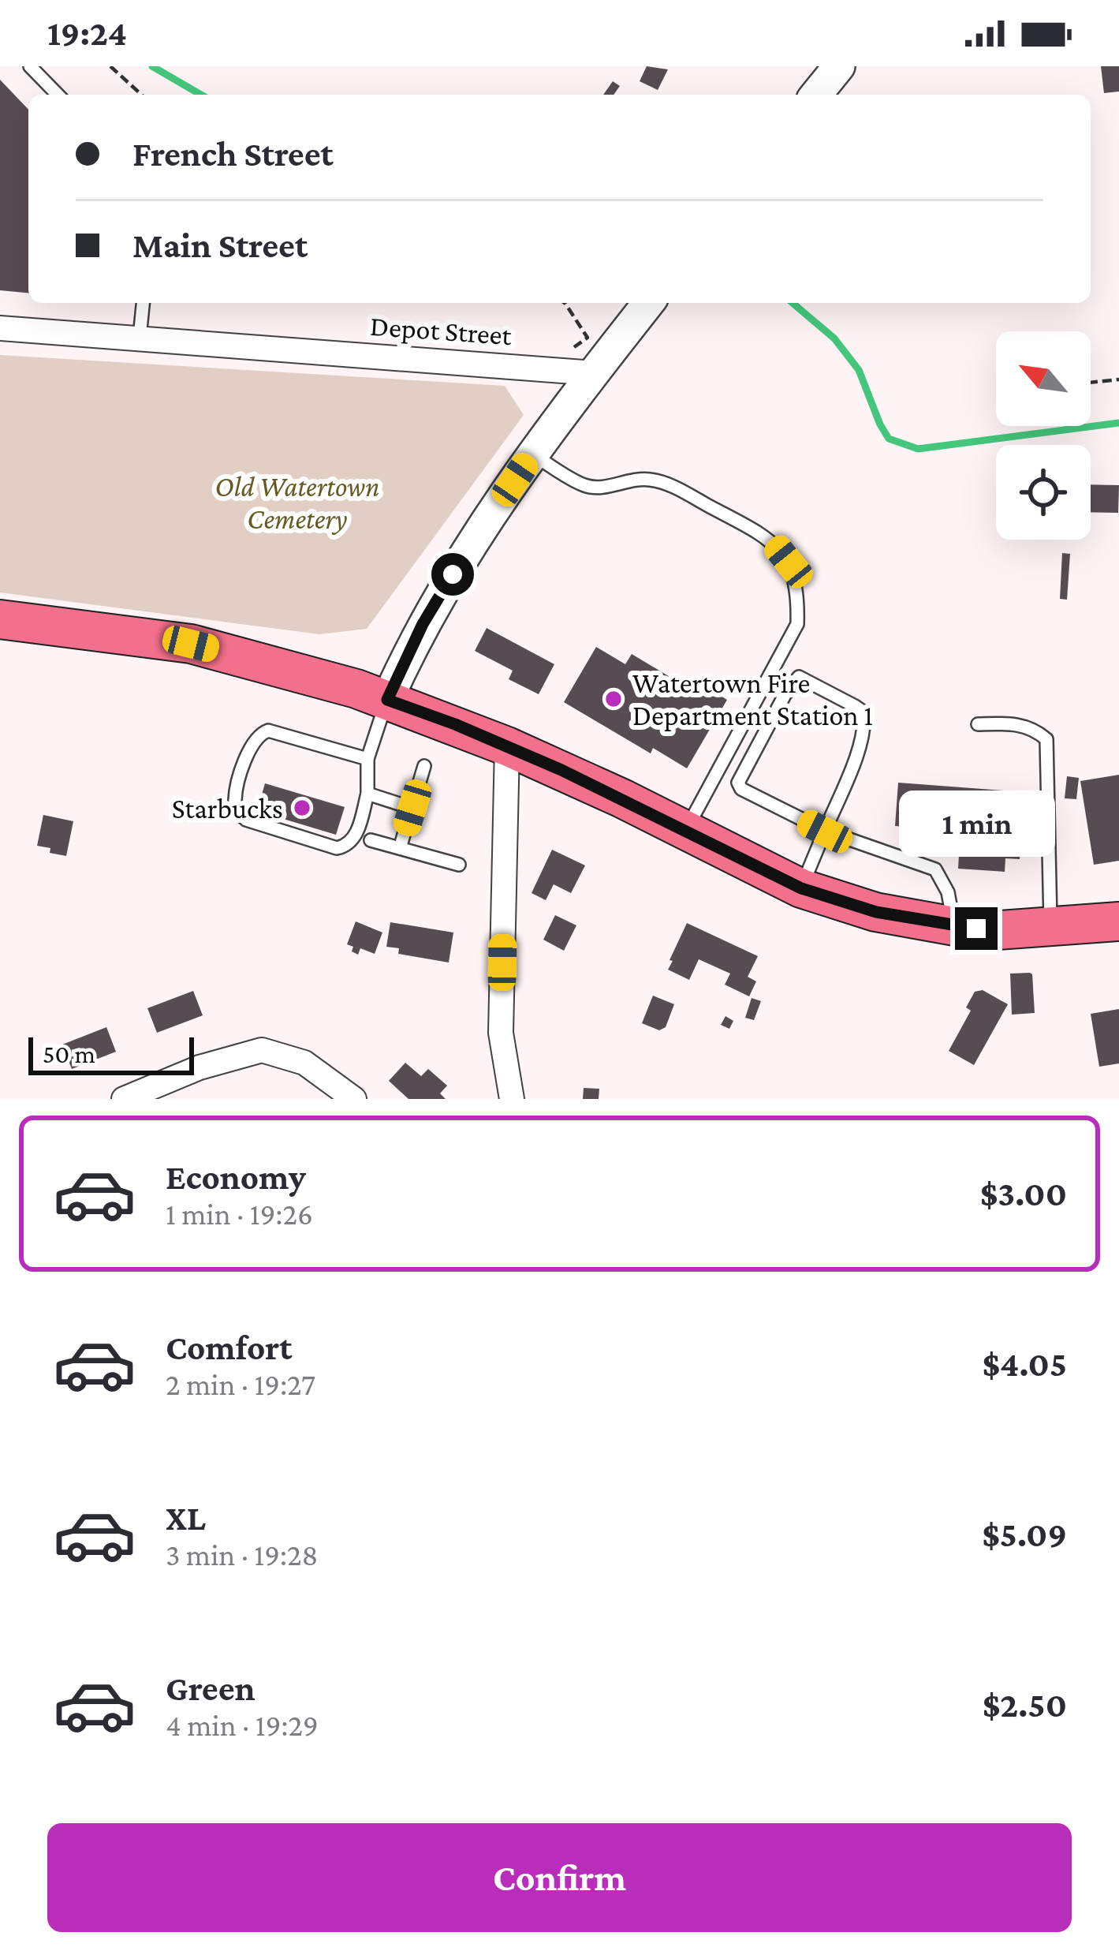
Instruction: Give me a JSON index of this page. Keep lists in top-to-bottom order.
{
  "streets": {
    "street": ["Depot Street"]
  },
  "parks": ["Old Watertown Cemetery"],
  "places": ["Watertown Fire Department Station 1", "Starbucks"],
  "scale_bar": "50 m",
  "north": "top left",
  "page": {
    "status": "19:24",
    "banner": ["French Street", "Main Street"],
    "bubble": "1 min",
    "scale": "50 m",
    "list": [
      {
        "name": "Economy",
        "note": "1 min · 19:26",
        "value": "$3.00"
      },
      {
        "name": "Comfort",
        "note": "2 min · 19:27",
        "value": "$4.05"
      },
      {
        "name": "XL",
        "note": "3 min · 19:28",
        "value": "$5.09"
      },
      {
        "name": "Green",
        "note": "4 min · 19:29",
        "value": "$2.50"
      }
    ],
    "buttons": "Confirm"
  }
}
